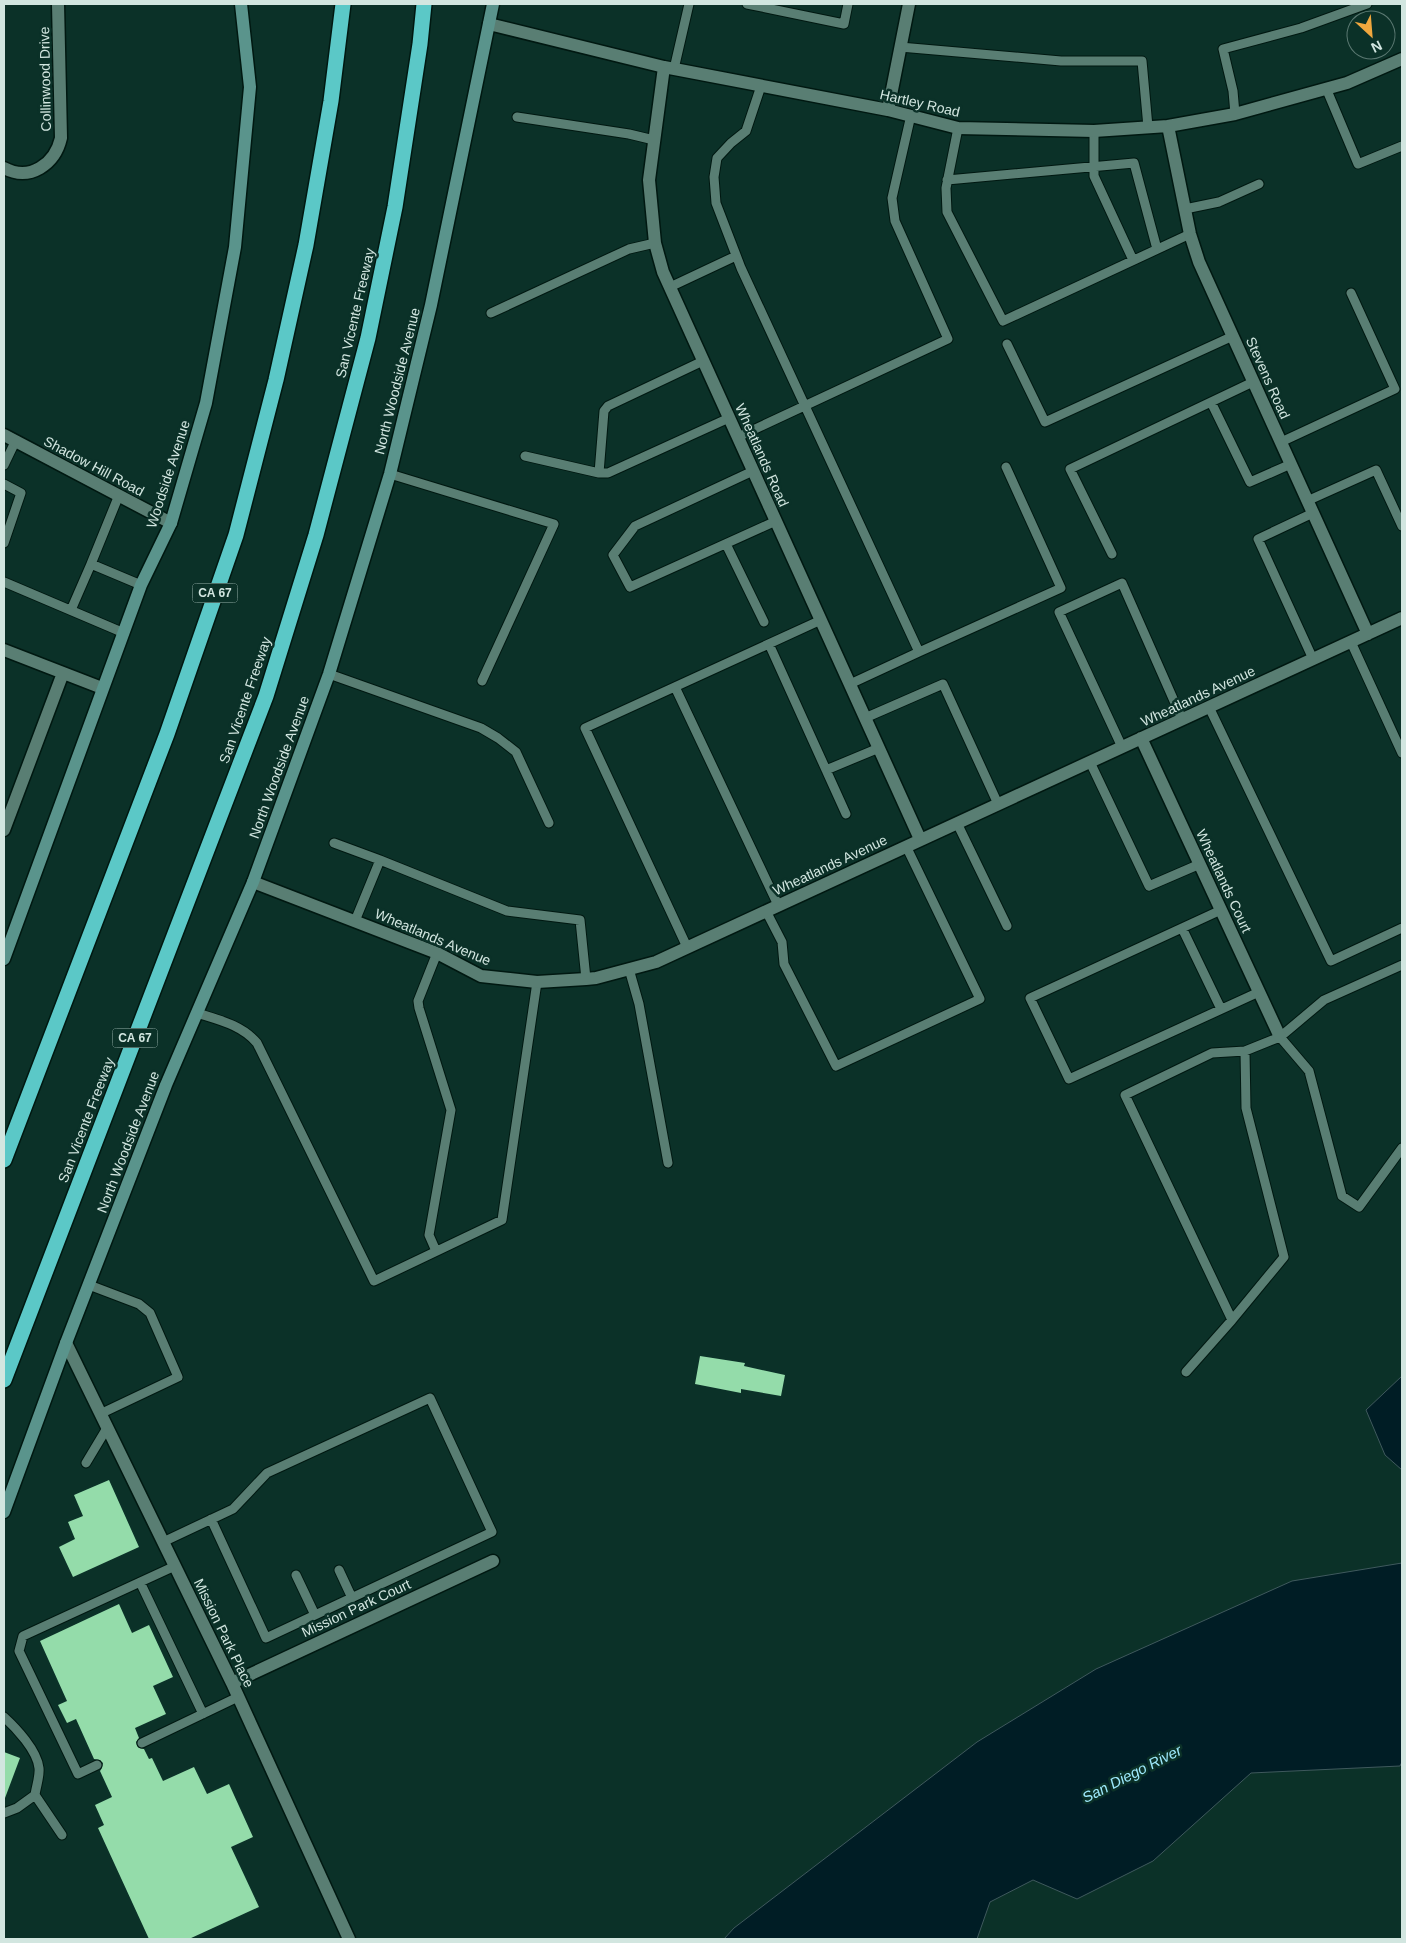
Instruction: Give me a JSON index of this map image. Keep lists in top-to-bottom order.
{
  "streets": {
    "highway": ["San Vicente Freeway", "CA 67"],
    "street": [
      "Collinwood Drive",
      "Hartley Road",
      "Stevens Road",
      "North Woodside Avenue",
      "Wheatlands Road",
      "Shadow Hill Road",
      "Woodside Avenue",
      "Wheatlands Avenue",
      "Wheatlands Court",
      "Mission Park Court",
      "Mission Park Place"
    ]
  },
  "crossings": [
    ["Hartley Road", "Stevens Road"],
    ["Hartley Road", "North Woodside Avenue"],
    ["Hartley Road", "Wheatlands Road"],
    ["Stevens Road", "Wheatlands Avenue"],
    ["North Woodside Avenue", "Wheatlands Avenue"],
    ["North Woodside Avenue", "Mission Park Place"],
    ["Wheatlands Road", "Wheatlands Avenue"],
    ["Shadow Hill Road", "Woodside Avenue"],
    ["Wheatlands Avenue", "Wheatlands Court"],
    ["Mission Park Court", "Mission Park Place"]
  ],
  "water": ["San Diego River"],
  "north": "bottom right"
}
